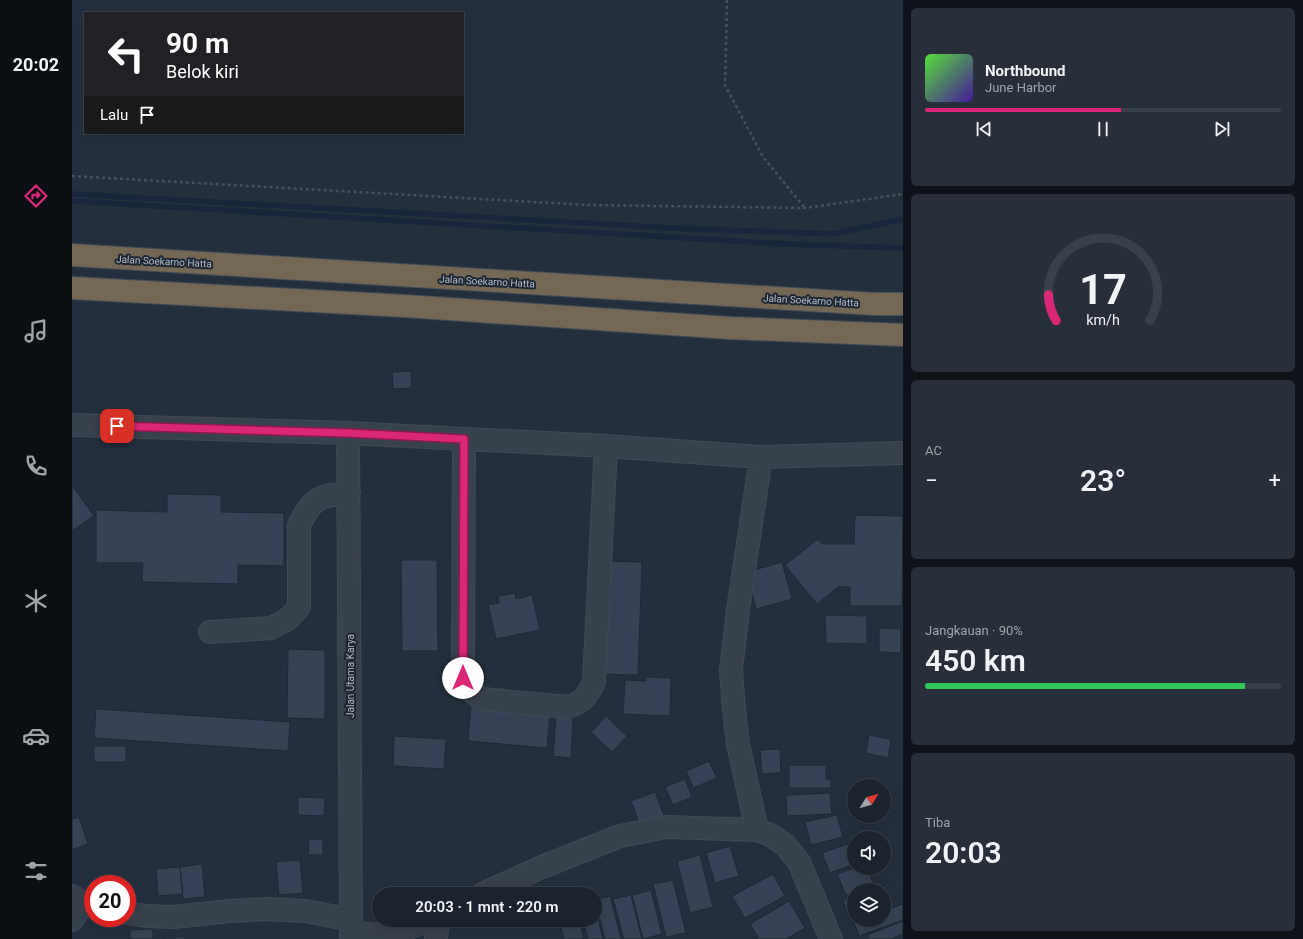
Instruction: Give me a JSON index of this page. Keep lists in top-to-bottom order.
{
  "streets": {
    "highway": ["Jalan Soekarno Hatta"],
    "street": ["Jalan Utama Karya"]
  },
  "north": "top right",
  "page": {
    "tabs": "20:02",
    "turn": ["90 m", "Belok kiri"],
    "song": ["Northbound", "June Harbor"],
    "then": "Lalu",
    "tile": [
      "AC",
      ["Jangkauan · 90%", "450 km"],
      ["Tiba", "20:03"]
    ],
    "heat": ["−", "23°", "+"],
    "limit": "20",
    "trip": "20:03 · 1 mnt · 220 m",
    "gauge": ["17", "km/h"]
  }
}
